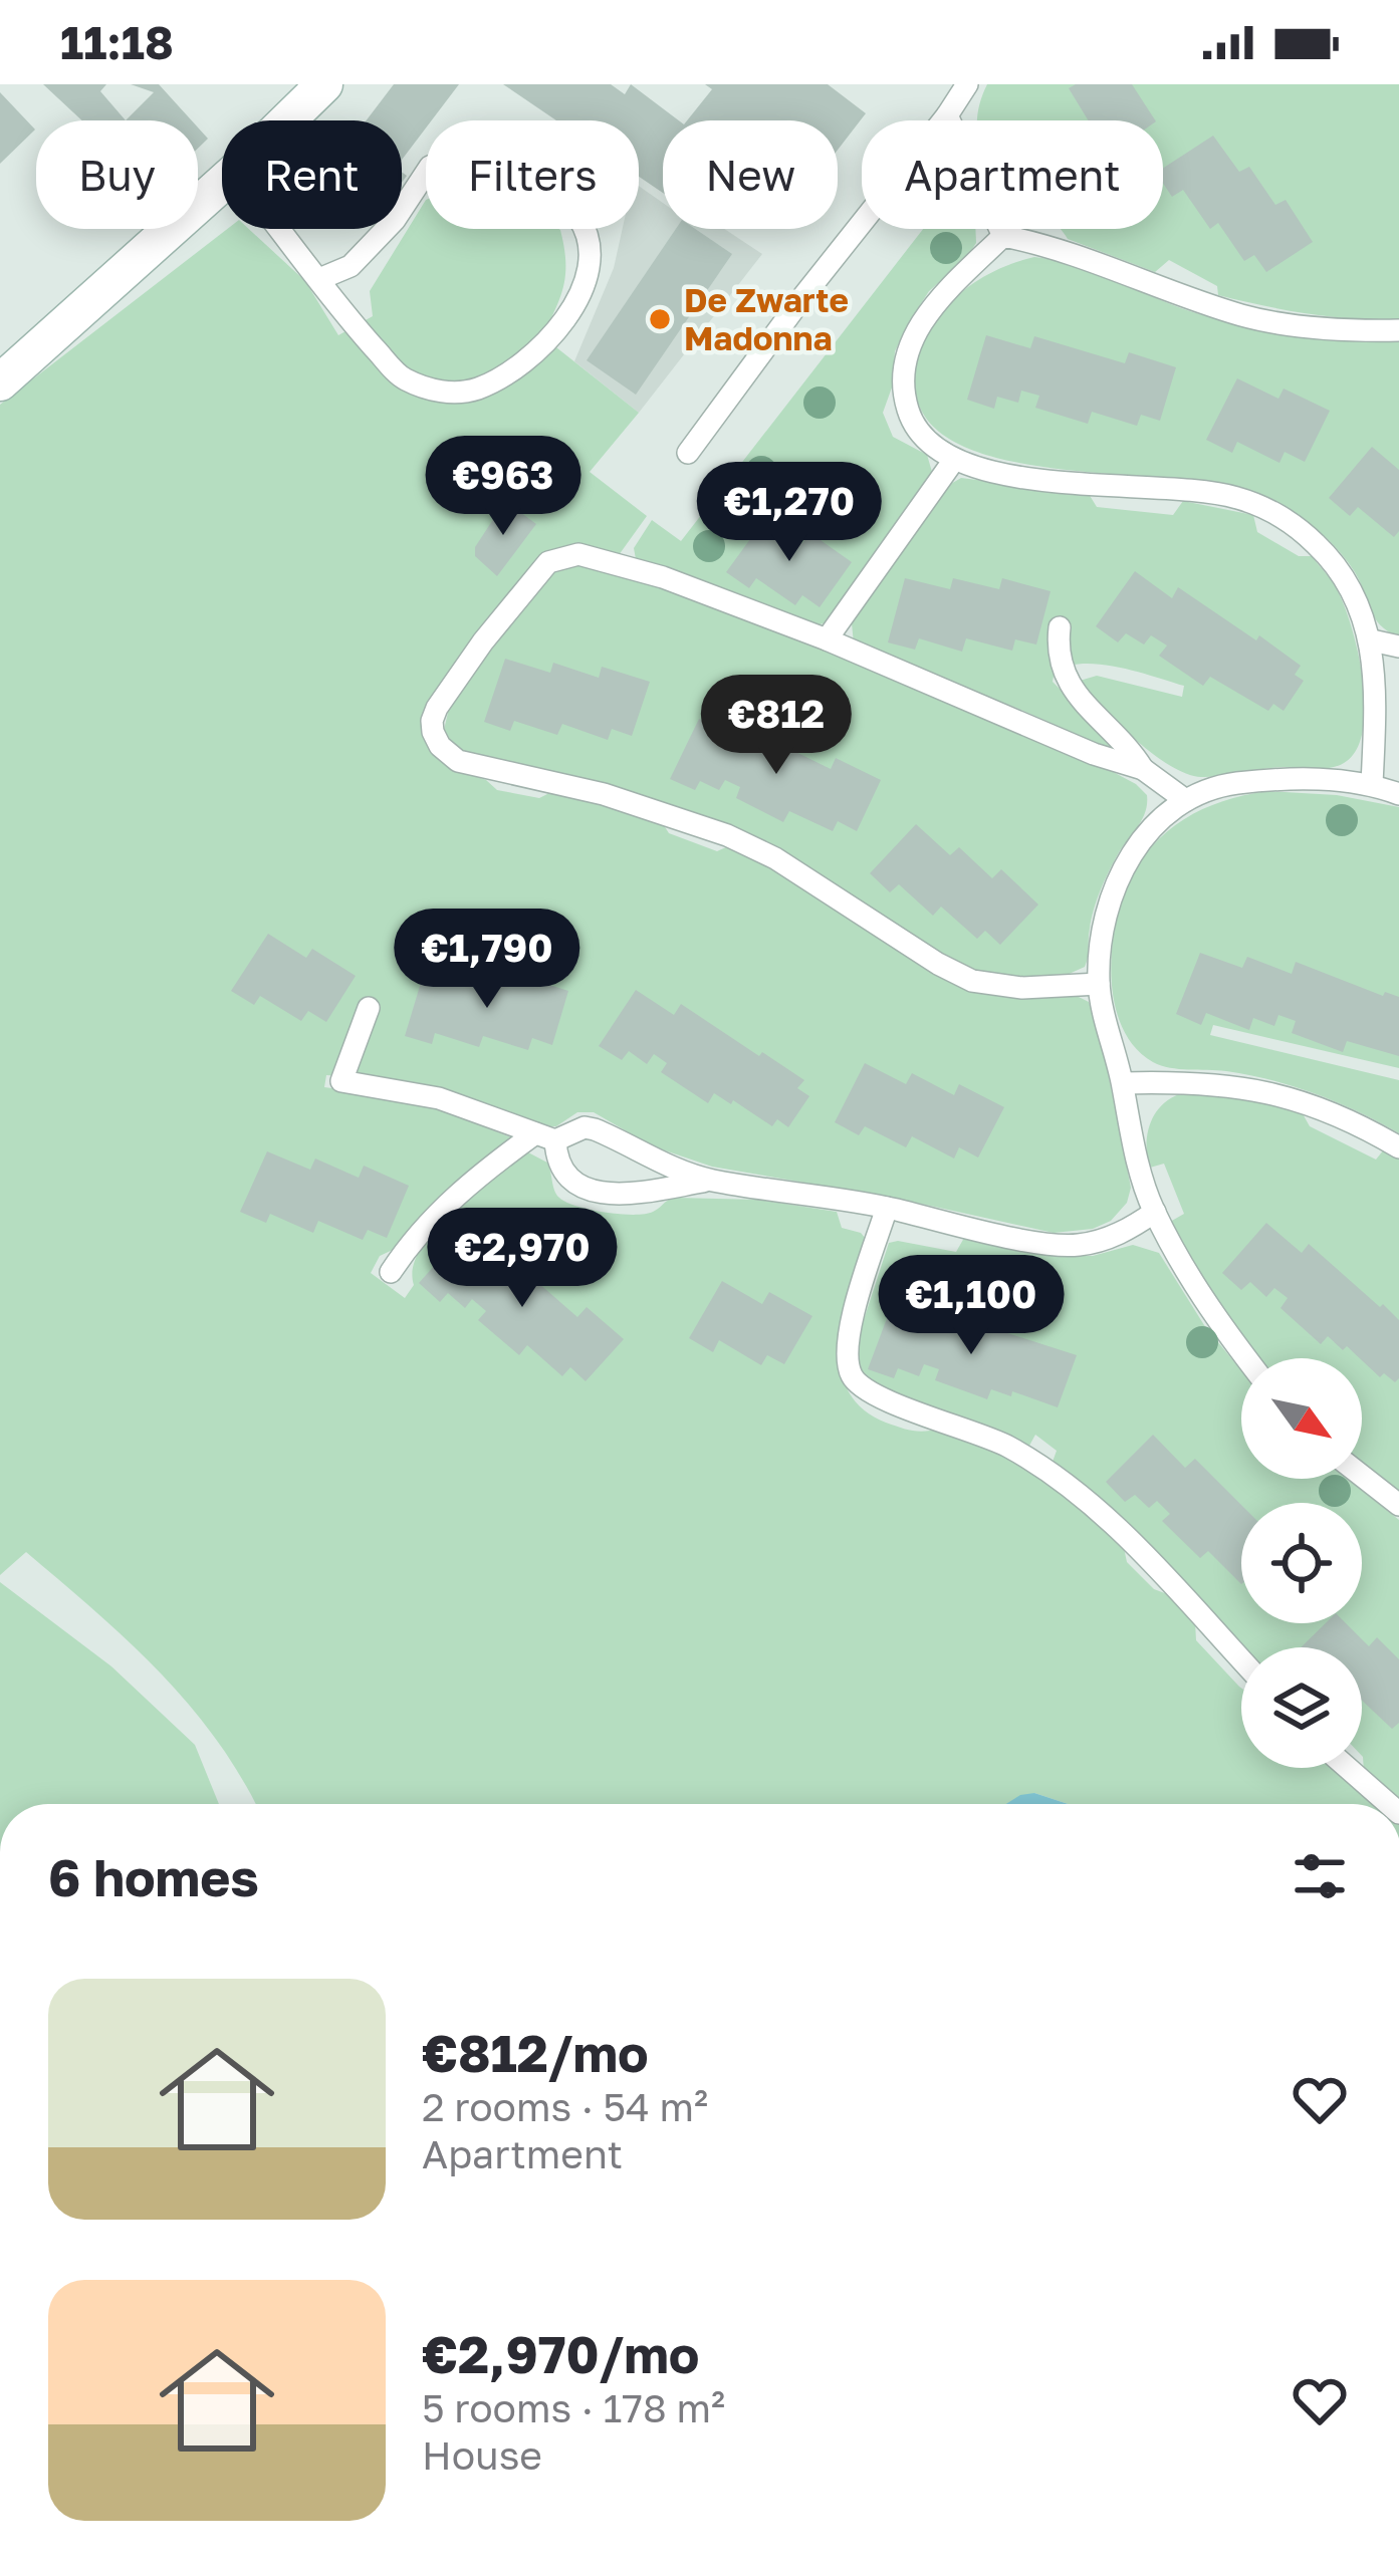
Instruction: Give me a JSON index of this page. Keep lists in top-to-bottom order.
{
  "places": ["De Zwarte Madonna"],
  "north": "bottom right",
  "page": {
    "status": "11:18",
    "chip": [
      "Buy",
      "Rent",
      "Filters",
      "New",
      "Apartment"
    ],
    "price": [
      "€963",
      "€1,270",
      "€812",
      "€1,790",
      "€2,970",
      "€1,100"
    ],
    "heading": "6 homes",
    "list": [
      {
        "name": "€812/mo",
        "note": "2 rooms · 54 m² · Apartment"
      },
      {
        "name": "€2,970/mo",
        "note": "5 rooms · 178 m² · House"
      }
    ]
  }
}
